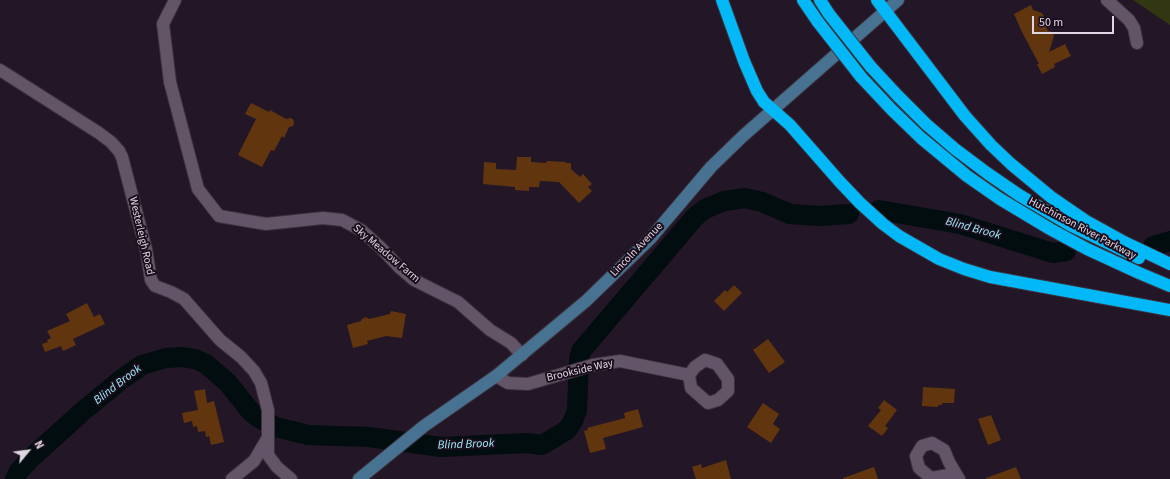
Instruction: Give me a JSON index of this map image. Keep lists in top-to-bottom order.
{
  "streets": {
    "highway": ["Hutchinson River Parkway"],
    "street": [
      "Westerleigh Road",
      "Lincoln Avenue",
      "Sky Meadow Farm",
      "Brookside Way"
    ]
  },
  "crossings": [
    ["Lincoln Avenue", "Sky Meadow Farm"],
    ["Lincoln Avenue", "Brookside Way"]
  ],
  "water": ["Blind Brook"],
  "scale_bar": "50 m",
  "north": "top right"
}
